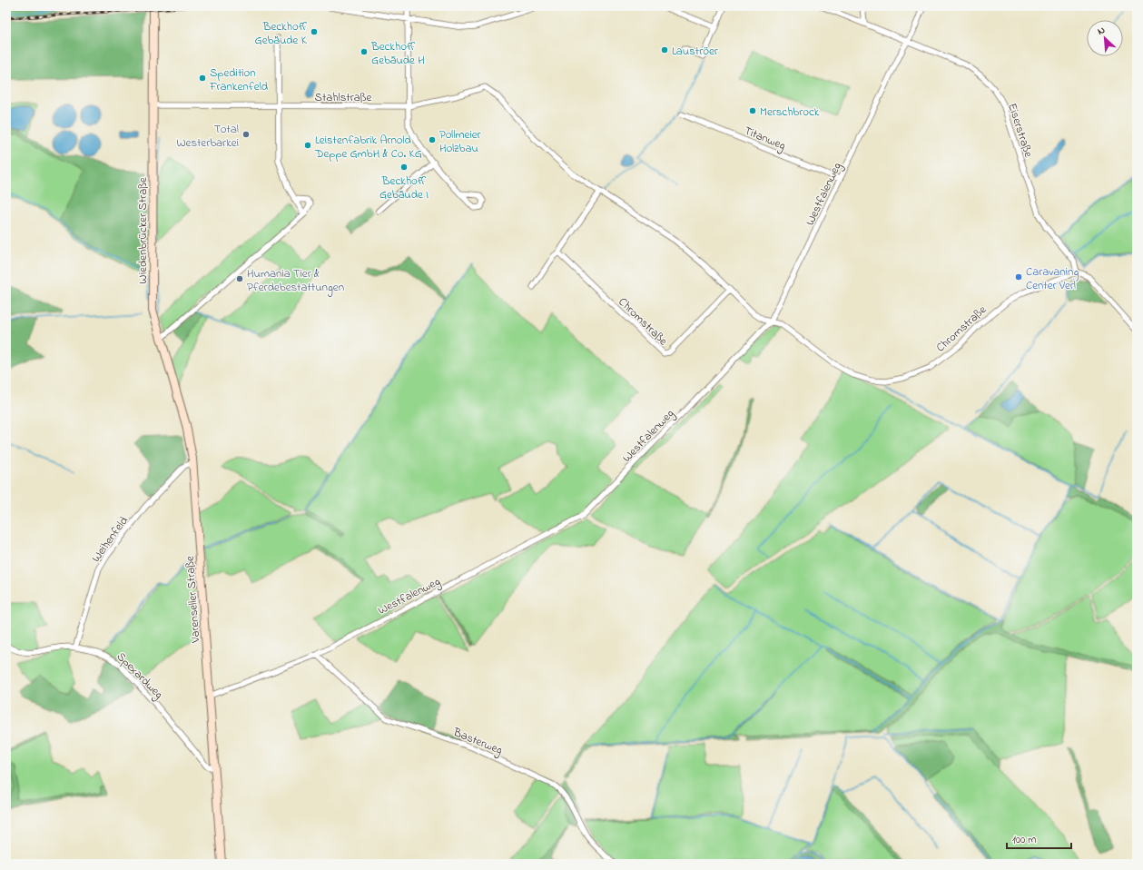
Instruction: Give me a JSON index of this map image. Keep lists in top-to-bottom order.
{
  "streets": {
    "main road": ["Wiedenbrücker Straße", "Varenseller Straße"],
    "street": [
      "Stahlstraße",
      "Eiserstraße",
      "Titanweg",
      "Westfalenweg",
      "Chromstraße",
      "Weihenfeld",
      "Spexardweg",
      "Basterweg"
    ]
  },
  "crossings": [
    ["Stahlstraße", "Wiedenbrücker Straße"],
    ["Stahlstraße", "Chromstraße"],
    ["Eiserstraße", "Westfalenweg"],
    ["Eiserstraße", "Chromstraße"],
    ["Titanweg", "Westfalenweg"],
    ["Westfalenweg", "Chromstraße"],
    ["Westfalenweg", "Varenseller Straße"],
    ["Westfalenweg", "Basterweg"],
    ["Wiedenbrücker Straße", "Varenseller Straße"],
    ["Weihenfeld", "Varenseller Straße"],
    ["Weihenfeld", "Spexardweg"],
    ["Varenseller Straße", "Spexardweg"]
  ],
  "places": [
    "Beckhoff Gebäude K",
    "Lauströer",
    "Beckhoff Gebäude H",
    "Spedition Frankenfeld",
    "Merschbrock",
    "Total Westerbarkei",
    "Pollmeier Holzbau",
    "Leistenfabrik Arnold Deppe GmbH & Co. KG",
    "Beckhoff Gebäude I",
    "Caravaning Center Verl",
    "Humania Tier & Pferdebestattungen"
  ],
  "scale_bar": "100 m",
  "north": "top left"
}
